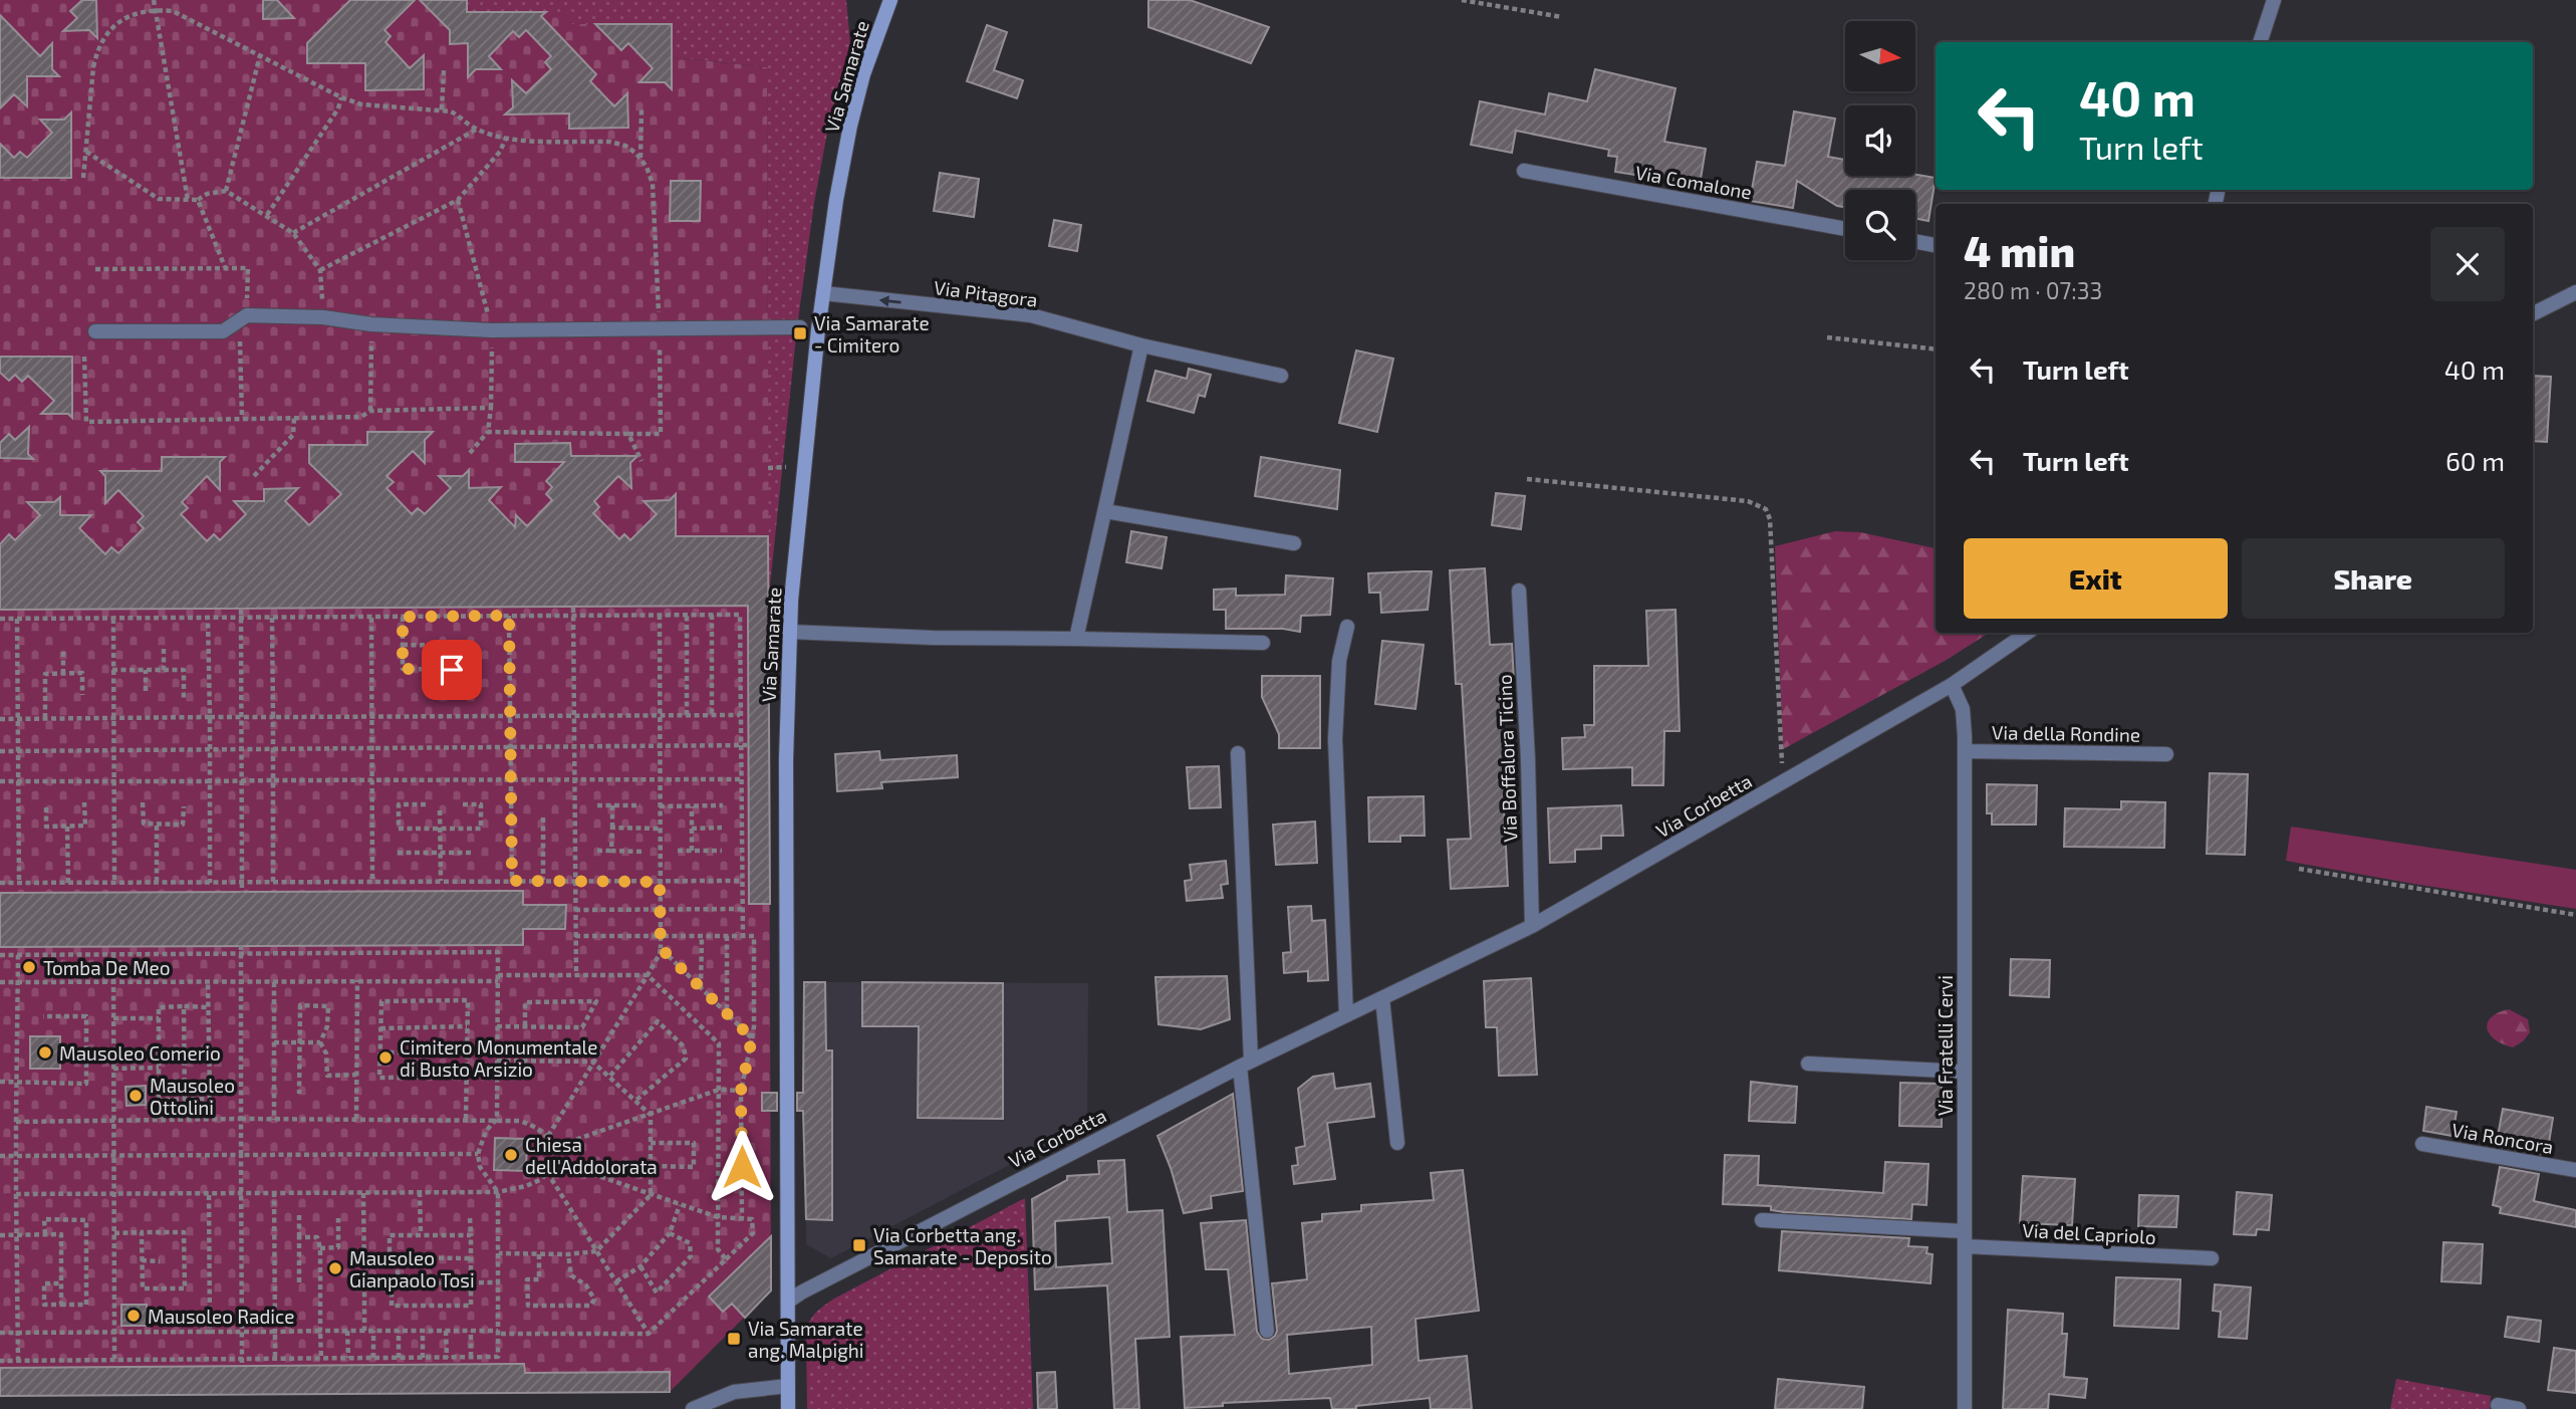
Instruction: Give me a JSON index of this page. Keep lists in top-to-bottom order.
{
  "streets": {
    "street": [
      "Via Samarate",
      "Via Comalone",
      "Via Pitagora",
      "Via della Rondine",
      "Via Boffalora Ticino",
      "Via Corbetta",
      "Via Fratelli Cervi",
      "Via Roncora",
      "Via del Capriolo"
    ]
  },
  "crossings": [
    ["Via Samarate", "Via Pitagora"],
    ["Via Samarate", "Via Corbetta"],
    ["Via della Rondine", "Via Fratelli Cervi"],
    ["Via Boffalora Ticino", "Via Corbetta"],
    ["Via Corbetta", "Via Fratelli Cervi"],
    ["Via Fratelli Cervi", "Via del Capriolo"]
  ],
  "one_way": ["Via Pitagora"],
  "places": {
    "transit": ["Via Samarate - Cimitero", "Via Corbetta ang. Samarate - Deposito", "Via Samarate ang. Malpighi"],
    "other": [
      "Tomba De Meo",
      "Mausoleo Comerio",
      "Cimitero Monumentale di Busto Arsizio",
      "Mausoleo Ottolini",
      "Chiesa dell'Addolorata",
      "Mausoleo Gianpaolo Tosi",
      "Mausoleo Radice"
    ]
  },
  "north": "right",
  "page": {
    "turn": ["40 m", "Turn left"],
    "heading": ["4 min", "280 m · 07:33"],
    "list": [
      {
        "name": "Turn left",
        "value": "40 m"
      },
      {
        "name": "Turn left",
        "value": "60 m"
      }
    ],
    "buttons": ["Exit", "Share"]
  }
}
